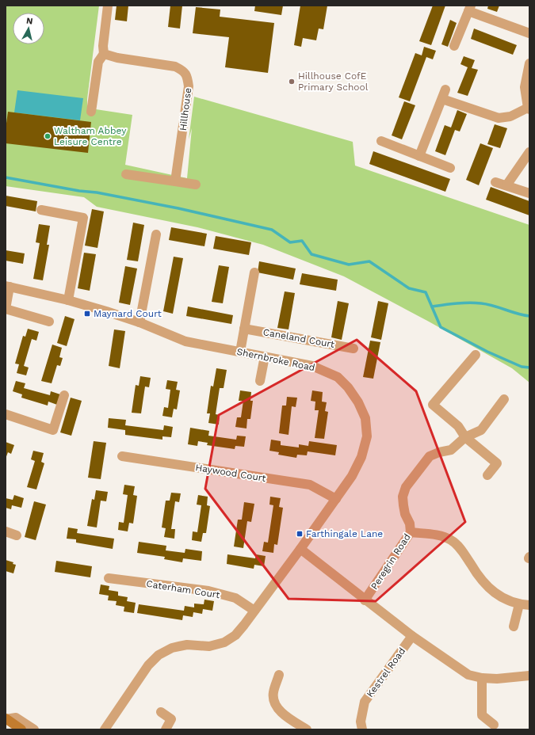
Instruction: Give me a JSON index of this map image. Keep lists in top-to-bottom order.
{
  "streets": {
    "street": [
      "Hillhouse",
      "Caneland Court",
      "Shernbroke Road",
      "Haywood Court",
      "Peregrin Road",
      "Caterham Court",
      "Kestrel Road"
    ]
  },
  "crossings": [
    ["Shernbroke Road", "Haywood Court"],
    ["Shernbroke Road", "Caterham Court"]
  ],
  "places": {
    "other": ["Hillhouse CofE Primary School", "Waltham Abbey Leisure Centre"],
    "transit": ["Maynard Court", "Farthingale Lane"]
  },
  "north": "top"
}
